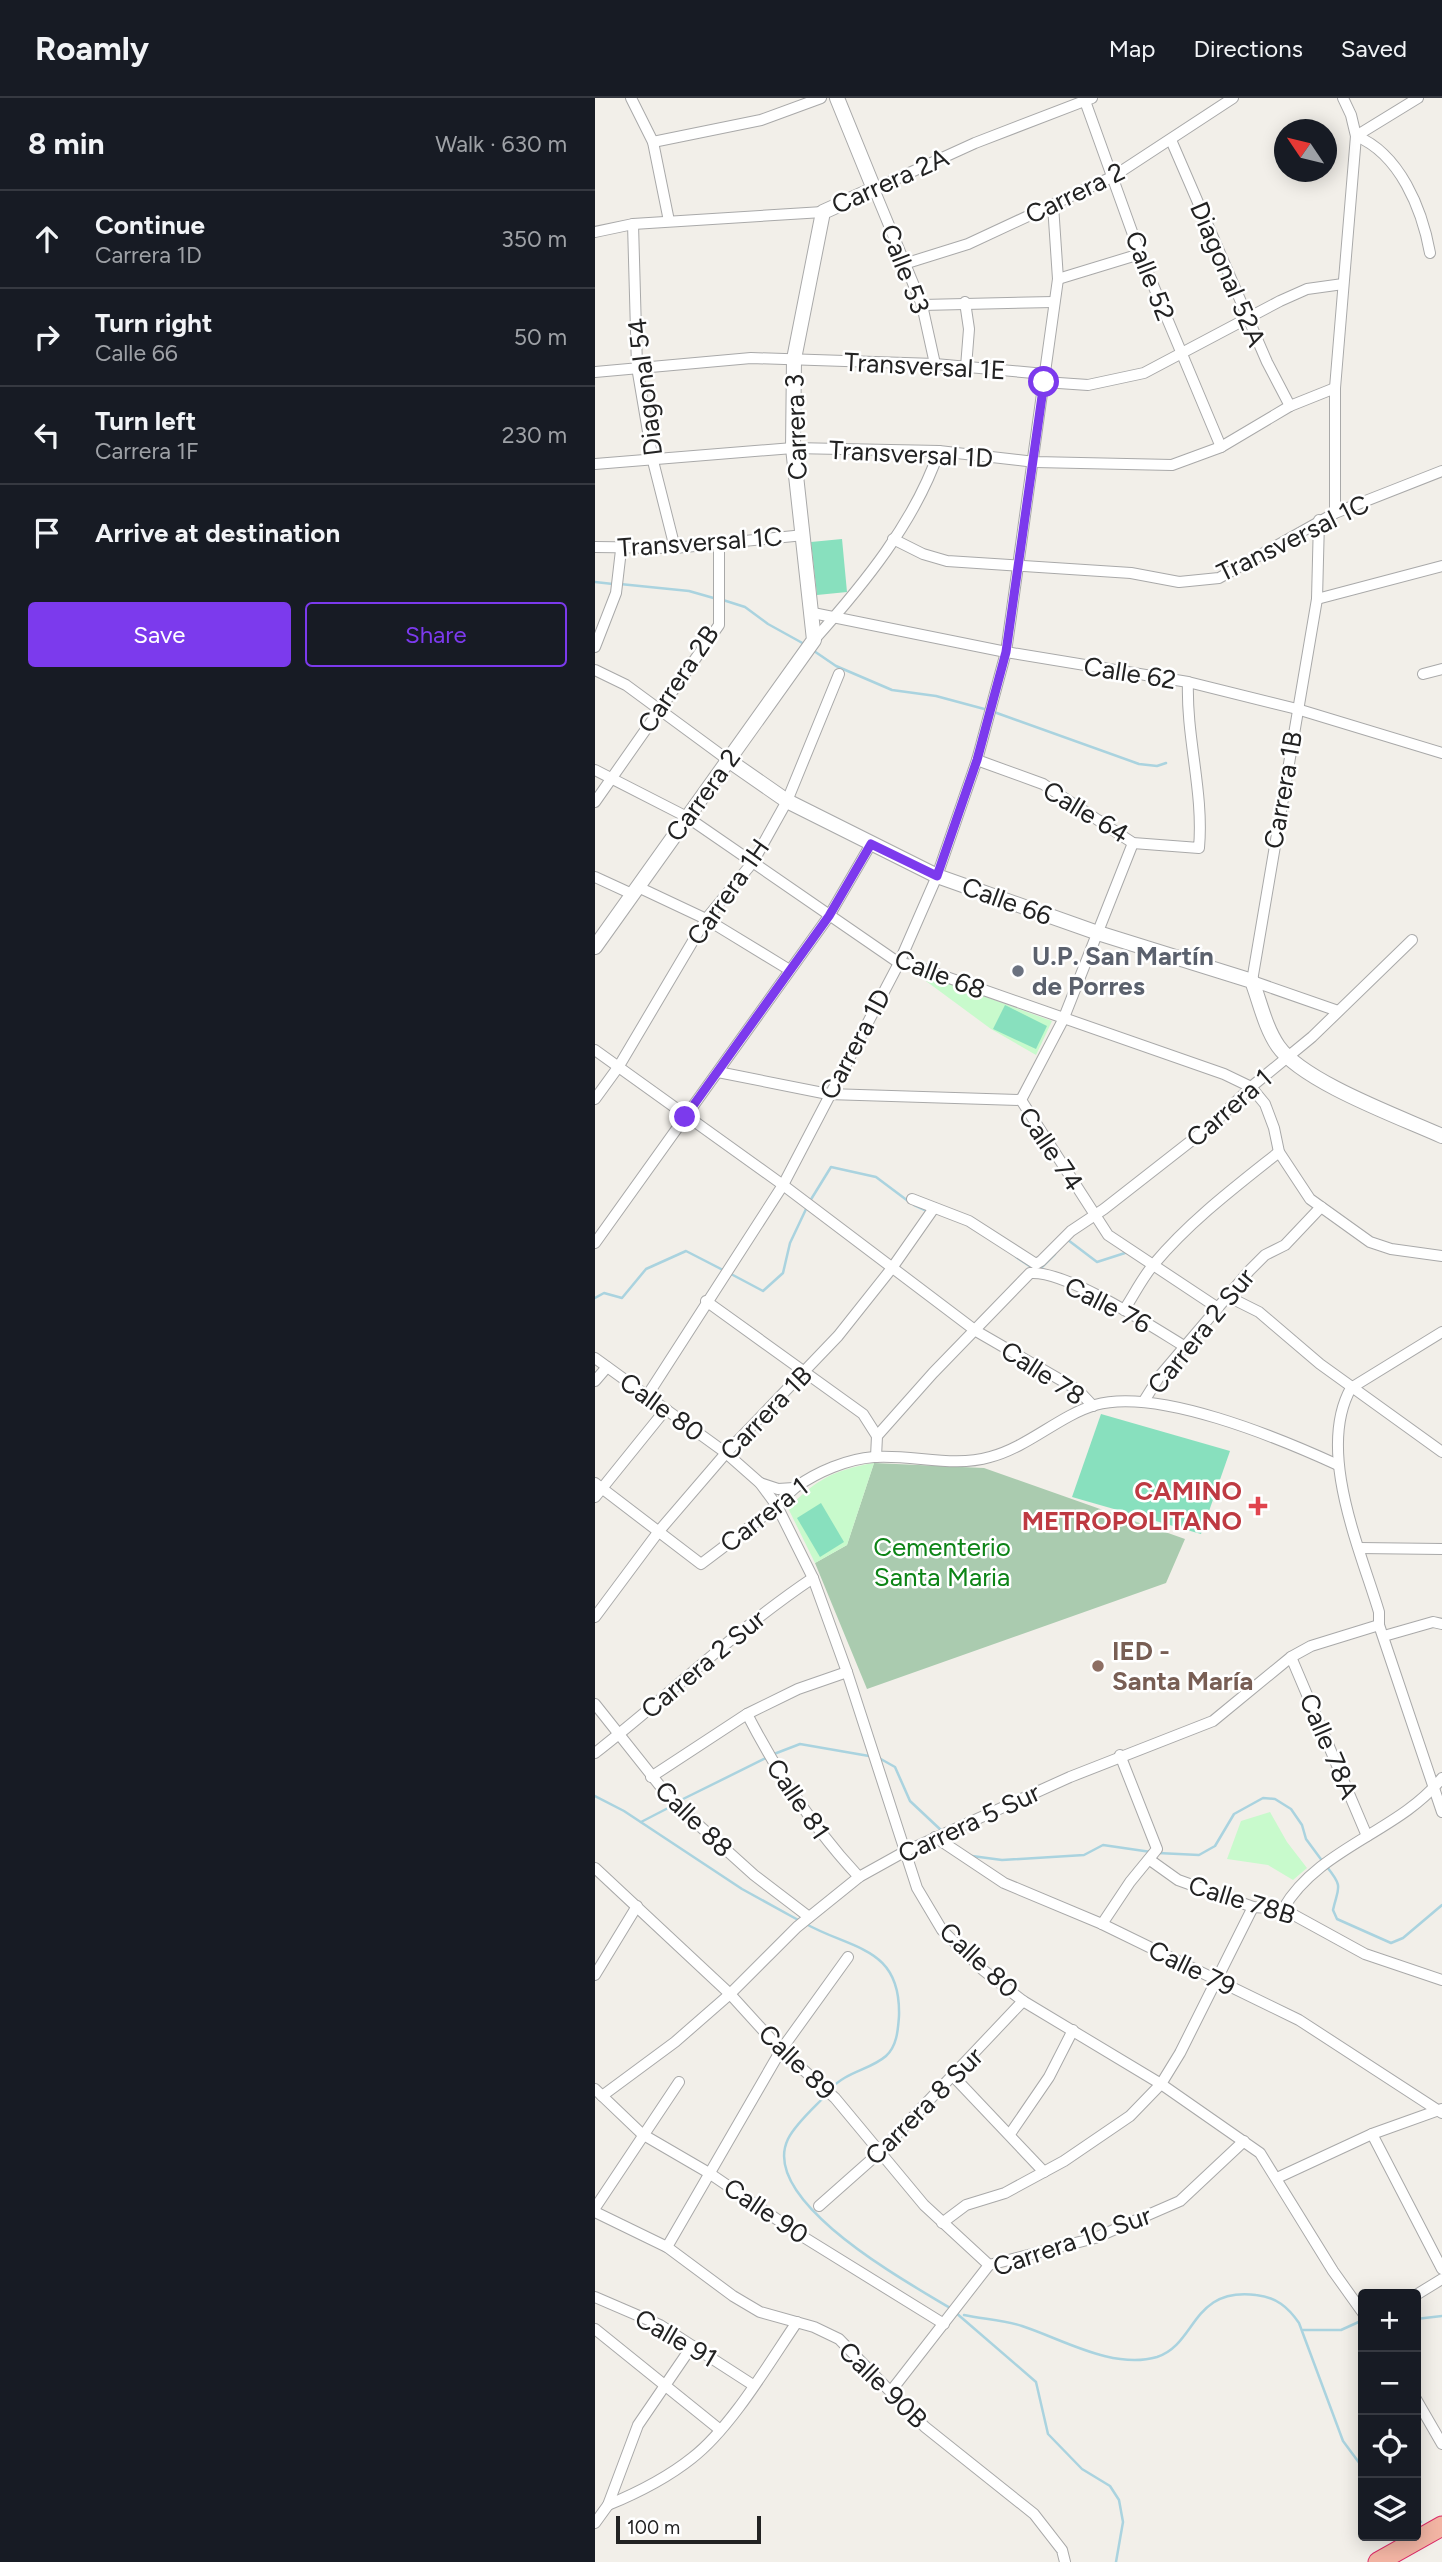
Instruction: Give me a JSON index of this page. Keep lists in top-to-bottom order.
{
  "streets": {
    "street": [
      "Carrera 2A",
      "Carrera 2",
      "Calle 53",
      "Diagonal 52A",
      "Calle 52",
      "Transversal 1E",
      "Diagonal 54",
      "Carrera 3",
      "Transversal 1D",
      "Transversal 1C",
      "Calle 62",
      "Carrera 2B",
      "Carrera 1B",
      "Calle 64",
      "Carrera 1H",
      "Calle 66",
      "Calle 68",
      "Carrera 1D",
      "Carrera 1",
      "Calle 74",
      "Calle 76",
      "Carrera 2 Sur",
      "Calle 78",
      "Calle 80",
      "Calle 78A",
      "Calle 81",
      "Calle 88",
      "Carrera 5 Sur",
      "Calle 78B",
      "Calle 79",
      "Calle 89",
      "Carrera 8 Sur",
      "Calle 90",
      "Carrera 10 Sur",
      "Calle 91",
      "Calle 90B"
    ]
  },
  "crossings": [
    ["Carrera 2A", "Calle 53"],
    ["Carrera 2A", "Calle 52"],
    ["Carrera 2A", "Diagonal 54"],
    ["Carrera 2A", "Carrera 3"],
    ["Carrera 2", "Calle 53"],
    ["Carrera 2", "Diagonal 52A"],
    ["Carrera 2", "Calle 52"],
    ["Carrera 2", "Carrera 3"],
    ["Carrera 2", "Transversal 1D"],
    ["Carrera 2", "Transversal 1C"],
    ["Carrera 2", "Calle 62"],
    ["Carrera 2", "Calle 66"],
    ["Carrera 2", "Calle 68"],
    ["Carrera 2", "Carrera 1D"],
    ["Calle 53", "Transversal 1E"],
    ["Diagonal 52A", "Transversal 1E"],
    ["Diagonal 52A", "Transversal 1D"],
    ["Calle 52", "Transversal 1E"],
    ["Calle 52", "Transversal 1D"],
    ["Transversal 1E", "Diagonal 54"],
    ["Transversal 1E", "Carrera 3"],
    ["Transversal 1E", "Carrera 1D"],
    ["Diagonal 54", "Transversal 1D"],
    ["Diagonal 54", "Transversal 1C"],
    ["Carrera 3", "Transversal 1D"],
    ["Carrera 3", "Transversal 1C"],
    ["Carrera 3", "Calle 62"],
    ["Transversal 1D", "Carrera 1D"],
    ["Transversal 1C", "Carrera 2B"],
    ["Transversal 1C", "Carrera 1B"],
    ["Transversal 1C", "Carrera 1D"],
    ["Calle 62", "Carrera 1B"],
    ["Calle 62", "Calle 64"],
    ["Calle 62", "Carrera 1D"],
    ["Carrera 2B", "Calle 66"],
    ["Carrera 2B", "Calle 68"],
    ["Carrera 1B", "Calle 66"],
    ["Carrera 1B", "Carrera 1"],
    ["Carrera 1B", "Calle 76"],
    ["Carrera 1B", "Calle 78"],
    ["Carrera 1B", "Calle 80"],
    ["Calle 64", "Carrera 1D"],
    ["Carrera 1H", "Calle 66"],
    ["Carrera 1H", "Calle 68"],
    ["Carrera 1H", "Calle 78"],
    ["Calle 66", "Carrera 1D"],
    ["Calle 66", "Carrera 1"],
    ["Calle 68", "Carrera 1D"],
    ["Calle 68", "Carrera 1"],
    ["Carrera 1D", "Calle 74"],
    ["Carrera 1D", "Calle 78"],
    ["Carrera 1D", "Calle 80"],
    ["Carrera 1", "Calle 74"],
    ["Carrera 1", "Calle 76"],
    ["Carrera 1", "Calle 78"],
    ["Carrera 1", "Calle 80"],
    ["Calle 74", "Carrera 2 Sur"],
    ["Calle 76", "Carrera 2 Sur"],
    ["Carrera 2 Sur", "Calle 78"],
    ["Carrera 2 Sur", "Calle 80"],
    ["Carrera 2 Sur", "Calle 88"],
    ["Calle 80", "Carrera 5 Sur"],
    ["Calle 80", "Carrera 8 Sur"],
    ["Calle 80", "Carrera 10 Sur"],
    ["Calle 78A", "Carrera 5 Sur"],
    ["Calle 81", "Carrera 5 Sur"],
    ["Calle 88", "Carrera 5 Sur"],
    ["Carrera 5 Sur", "Calle 79"],
    ["Carrera 5 Sur", "Calle 89"],
    ["Carrera 5 Sur", "Calle 90"],
    ["Calle 89", "Carrera 8 Sur"],
    ["Calle 89", "Carrera 10 Sur"],
    ["Calle 90", "Carrera 10 Sur"],
    ["Carrera 10 Sur", "Calle 90B"]
  ],
  "parks": ["Cementerio Santa Maria"],
  "places": {
    "other": ["U.P. San Martín de Porres", "IED - Santa María"],
    "health": ["CAMINO METROPOLITANO"]
  },
  "scale_bar": "100 m",
  "north": "top left",
  "page": {
    "header": "Roamly",
    "nav": ["Map", "Directions", "Saved"],
    "heading": ["8 min", "Walk · 630 m"],
    "list": [
      ["Continue", "Carrera 1D", "350 m"],
      ["Turn right", "Calle 66", "50 m"],
      ["Turn left", "Carrera 1F", "230 m"],
      "Arrive at destination"
    ],
    "buttons": ["Save", "Share"],
    "map_buttons": ["+", "−"],
    "scale": "100 m"
  }
}
